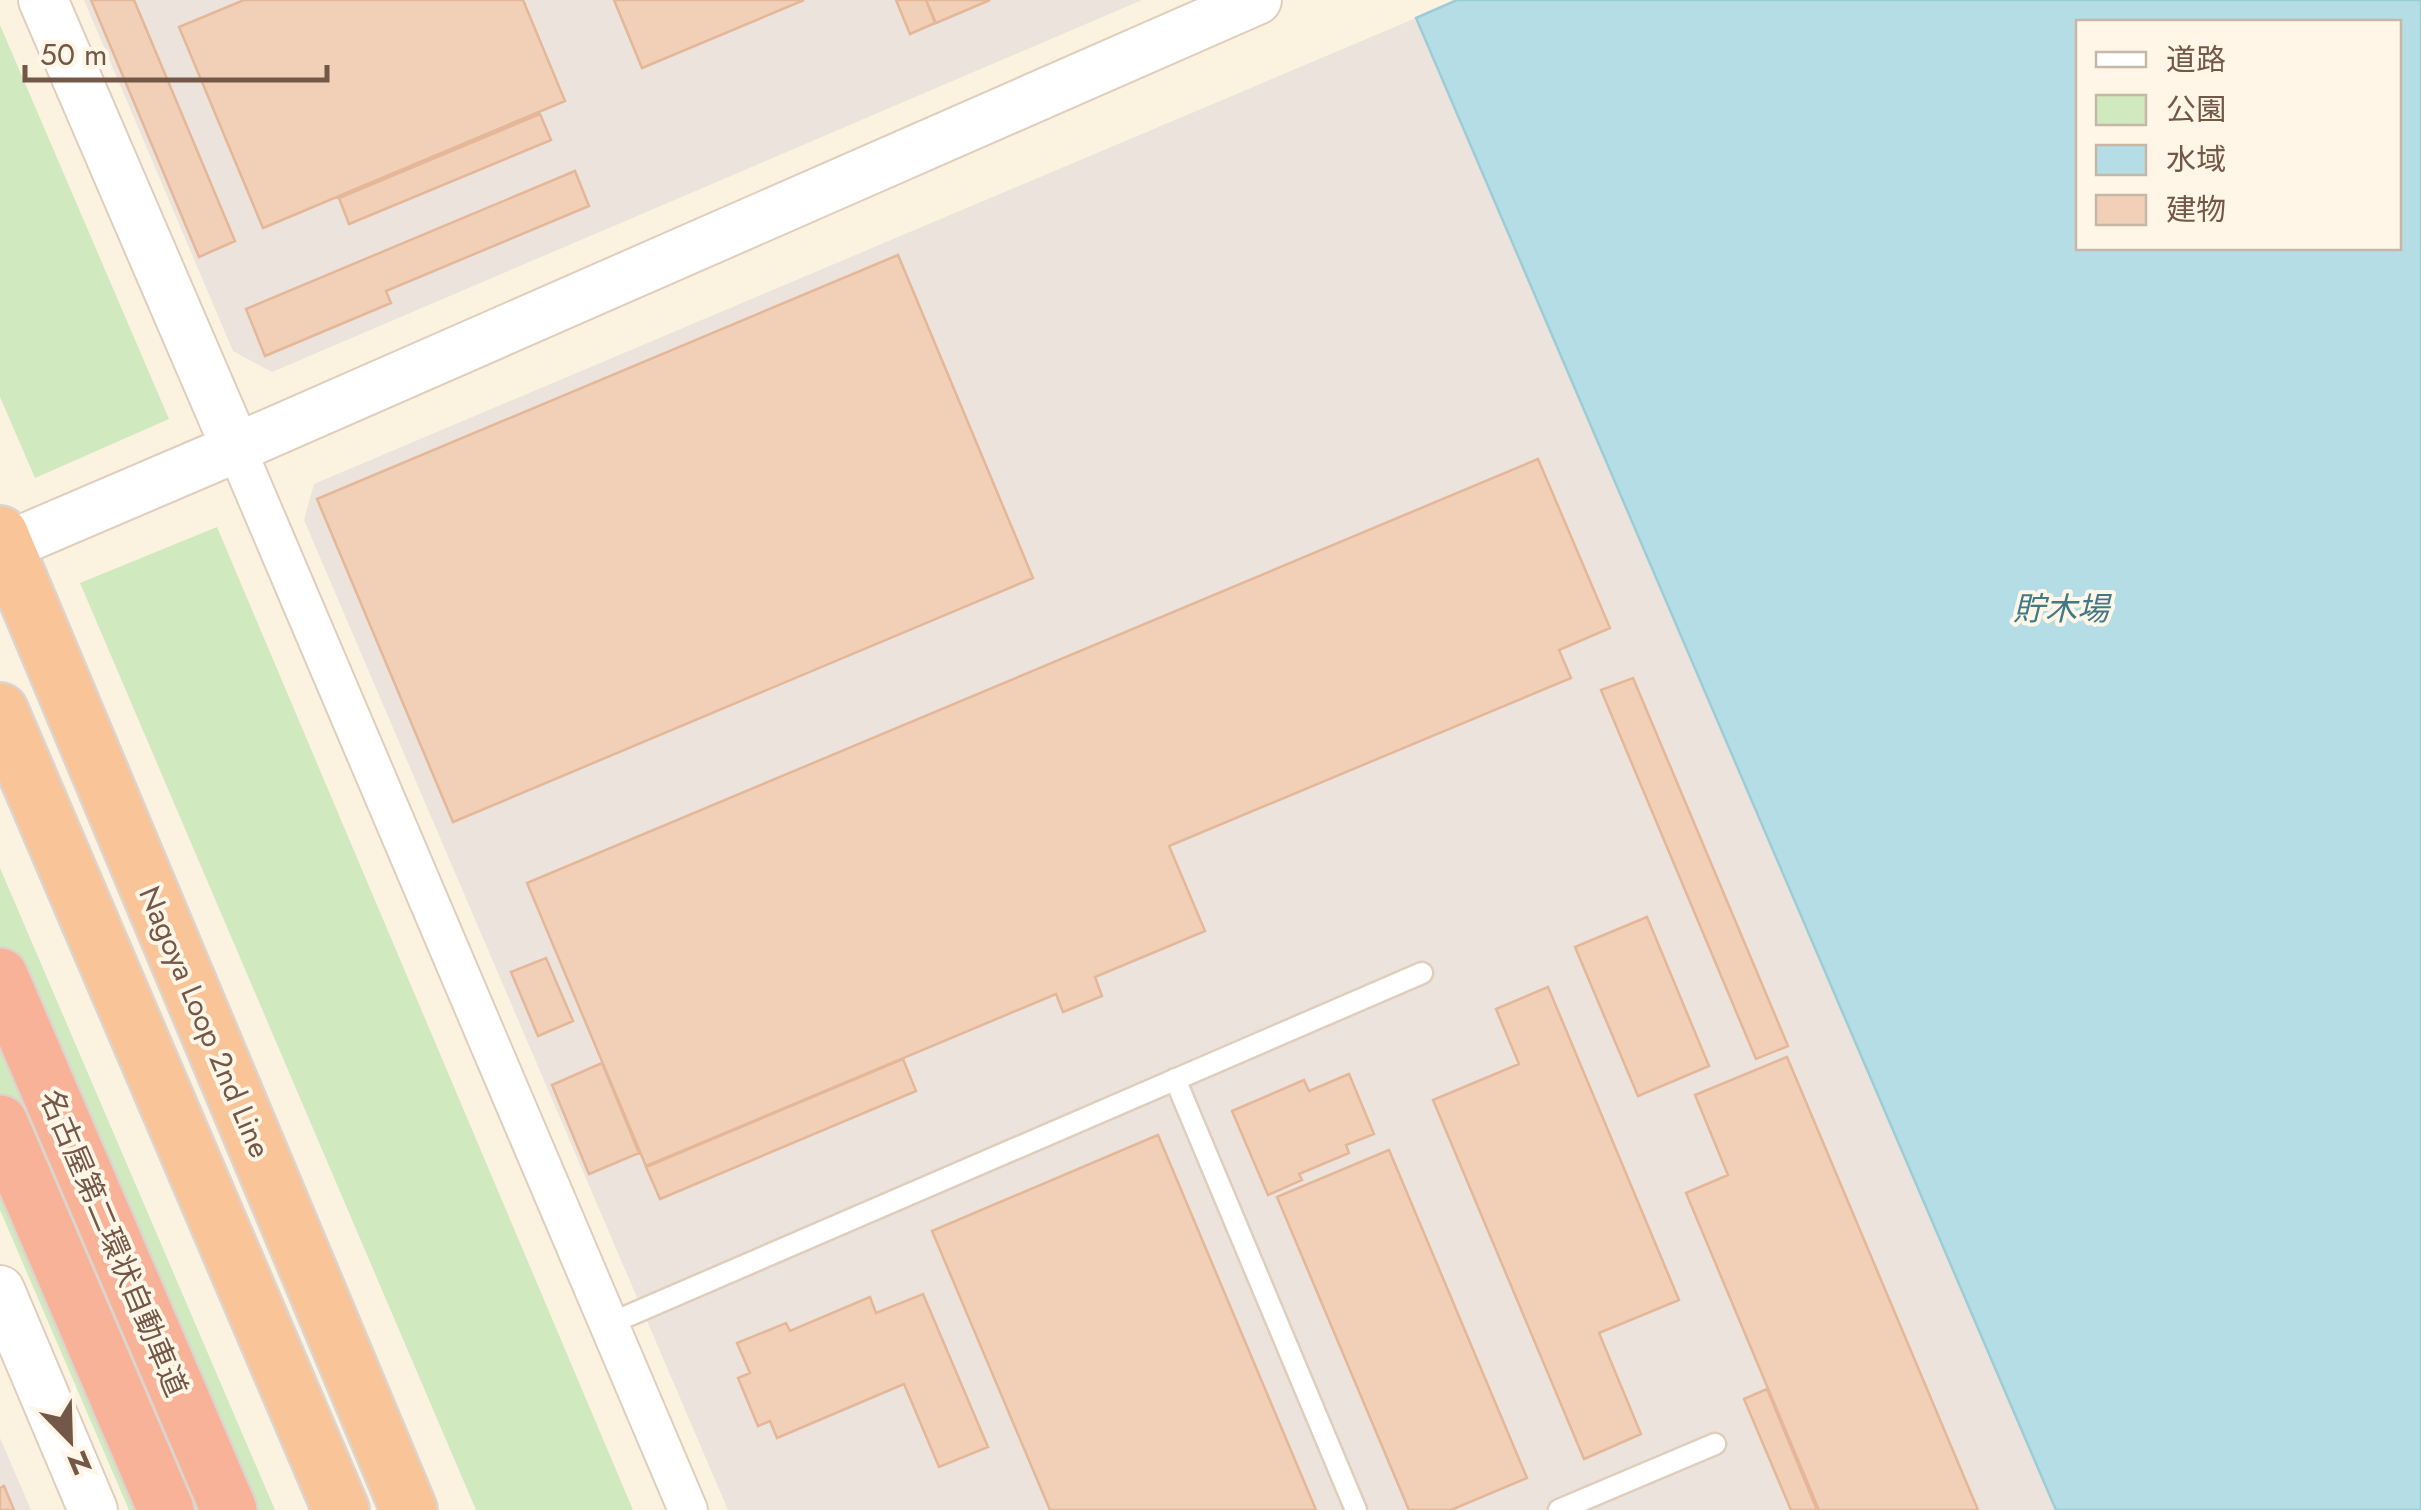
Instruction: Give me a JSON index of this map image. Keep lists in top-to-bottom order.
{
  "streets": {
    "highway": ["Nagoya Loop 2nd Line", "名古屋第二環状自動車道"]
  },
  "water": ["貯木場"],
  "legend": [
    "道路",
    "公園",
    "水域",
    "建物"
  ],
  "scale_bar": "50 m",
  "north": "bottom right"
}
